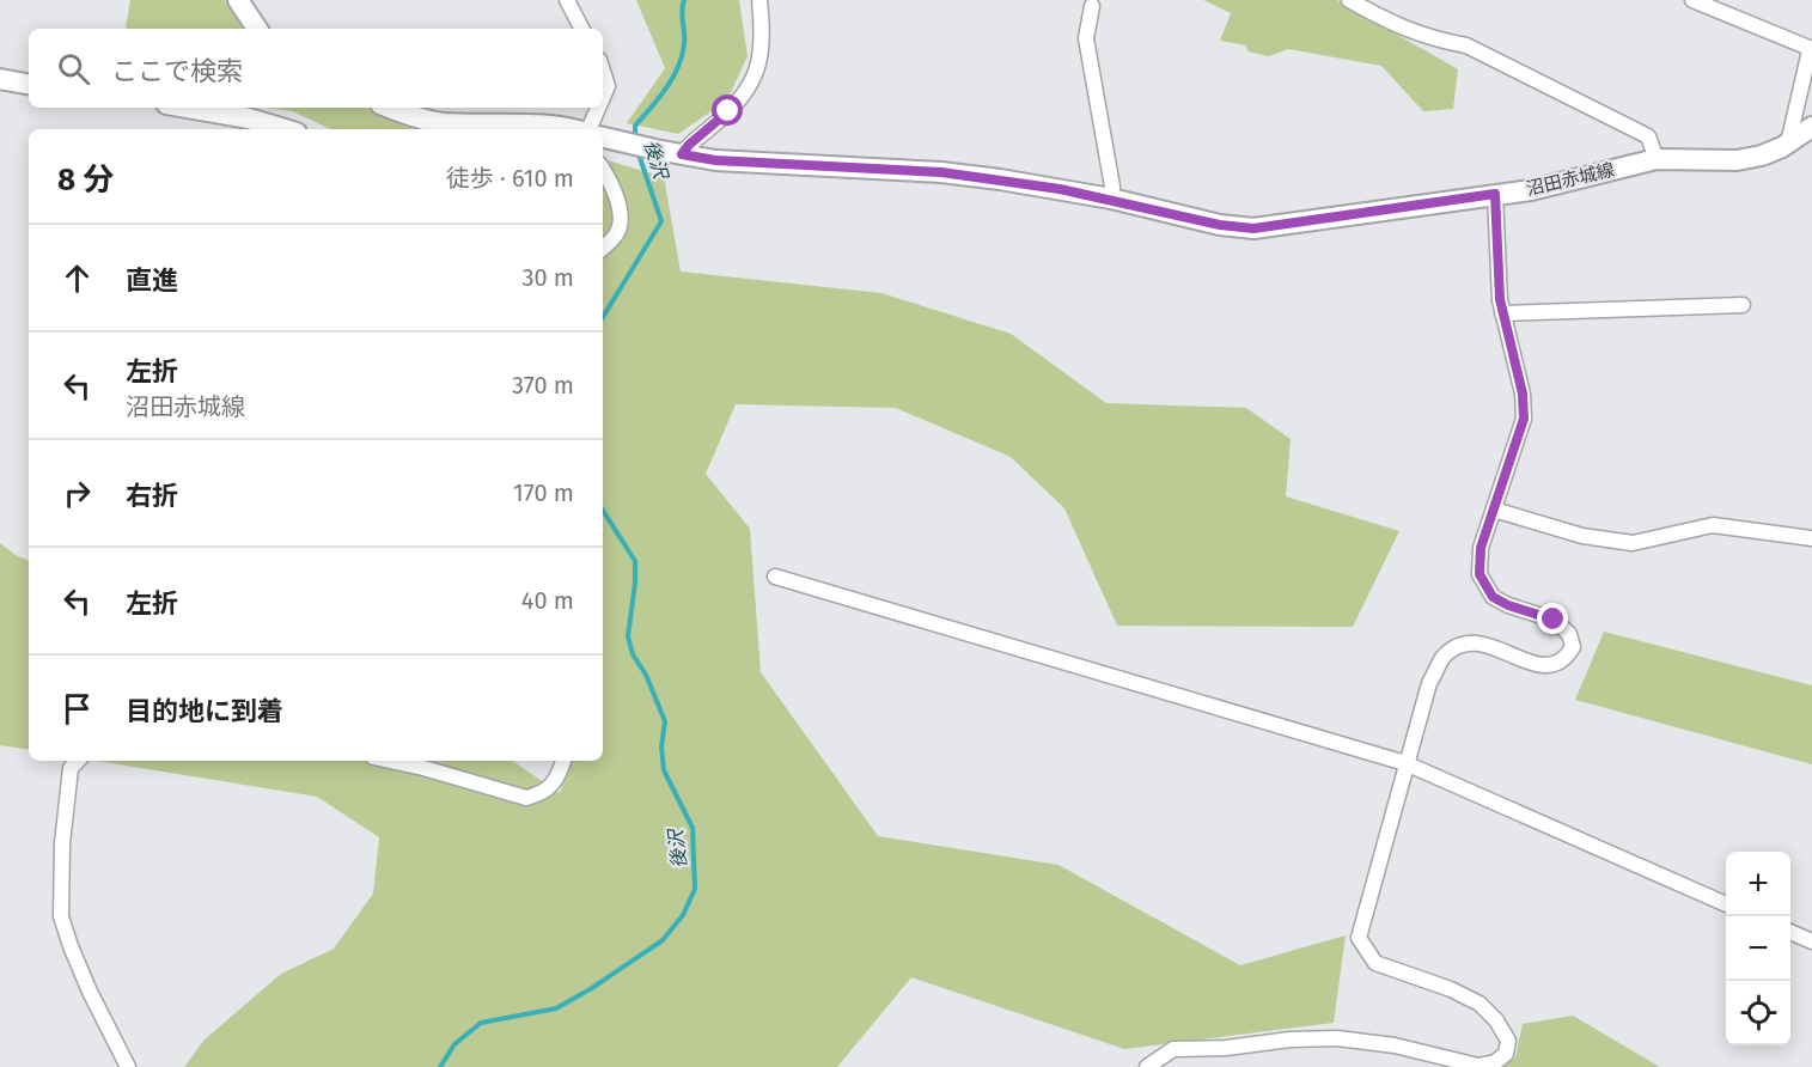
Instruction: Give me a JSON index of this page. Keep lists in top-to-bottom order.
{
  "streets": {
    "main road": ["沼田赤城線"]
  },
  "water": ["後沢"],
  "page": {
    "search": "ここで検索",
    "heading": ["8 分", "徒歩 · 610 m"],
    "list": [
      ["直進", "30 m"],
      ["左折", "沼田赤城線", "370 m"],
      ["右折", "170 m"],
      ["左折", "40 m"],
      "目的地に到着"
    ],
    "map_buttons": ["+", "−"]
  }
}
